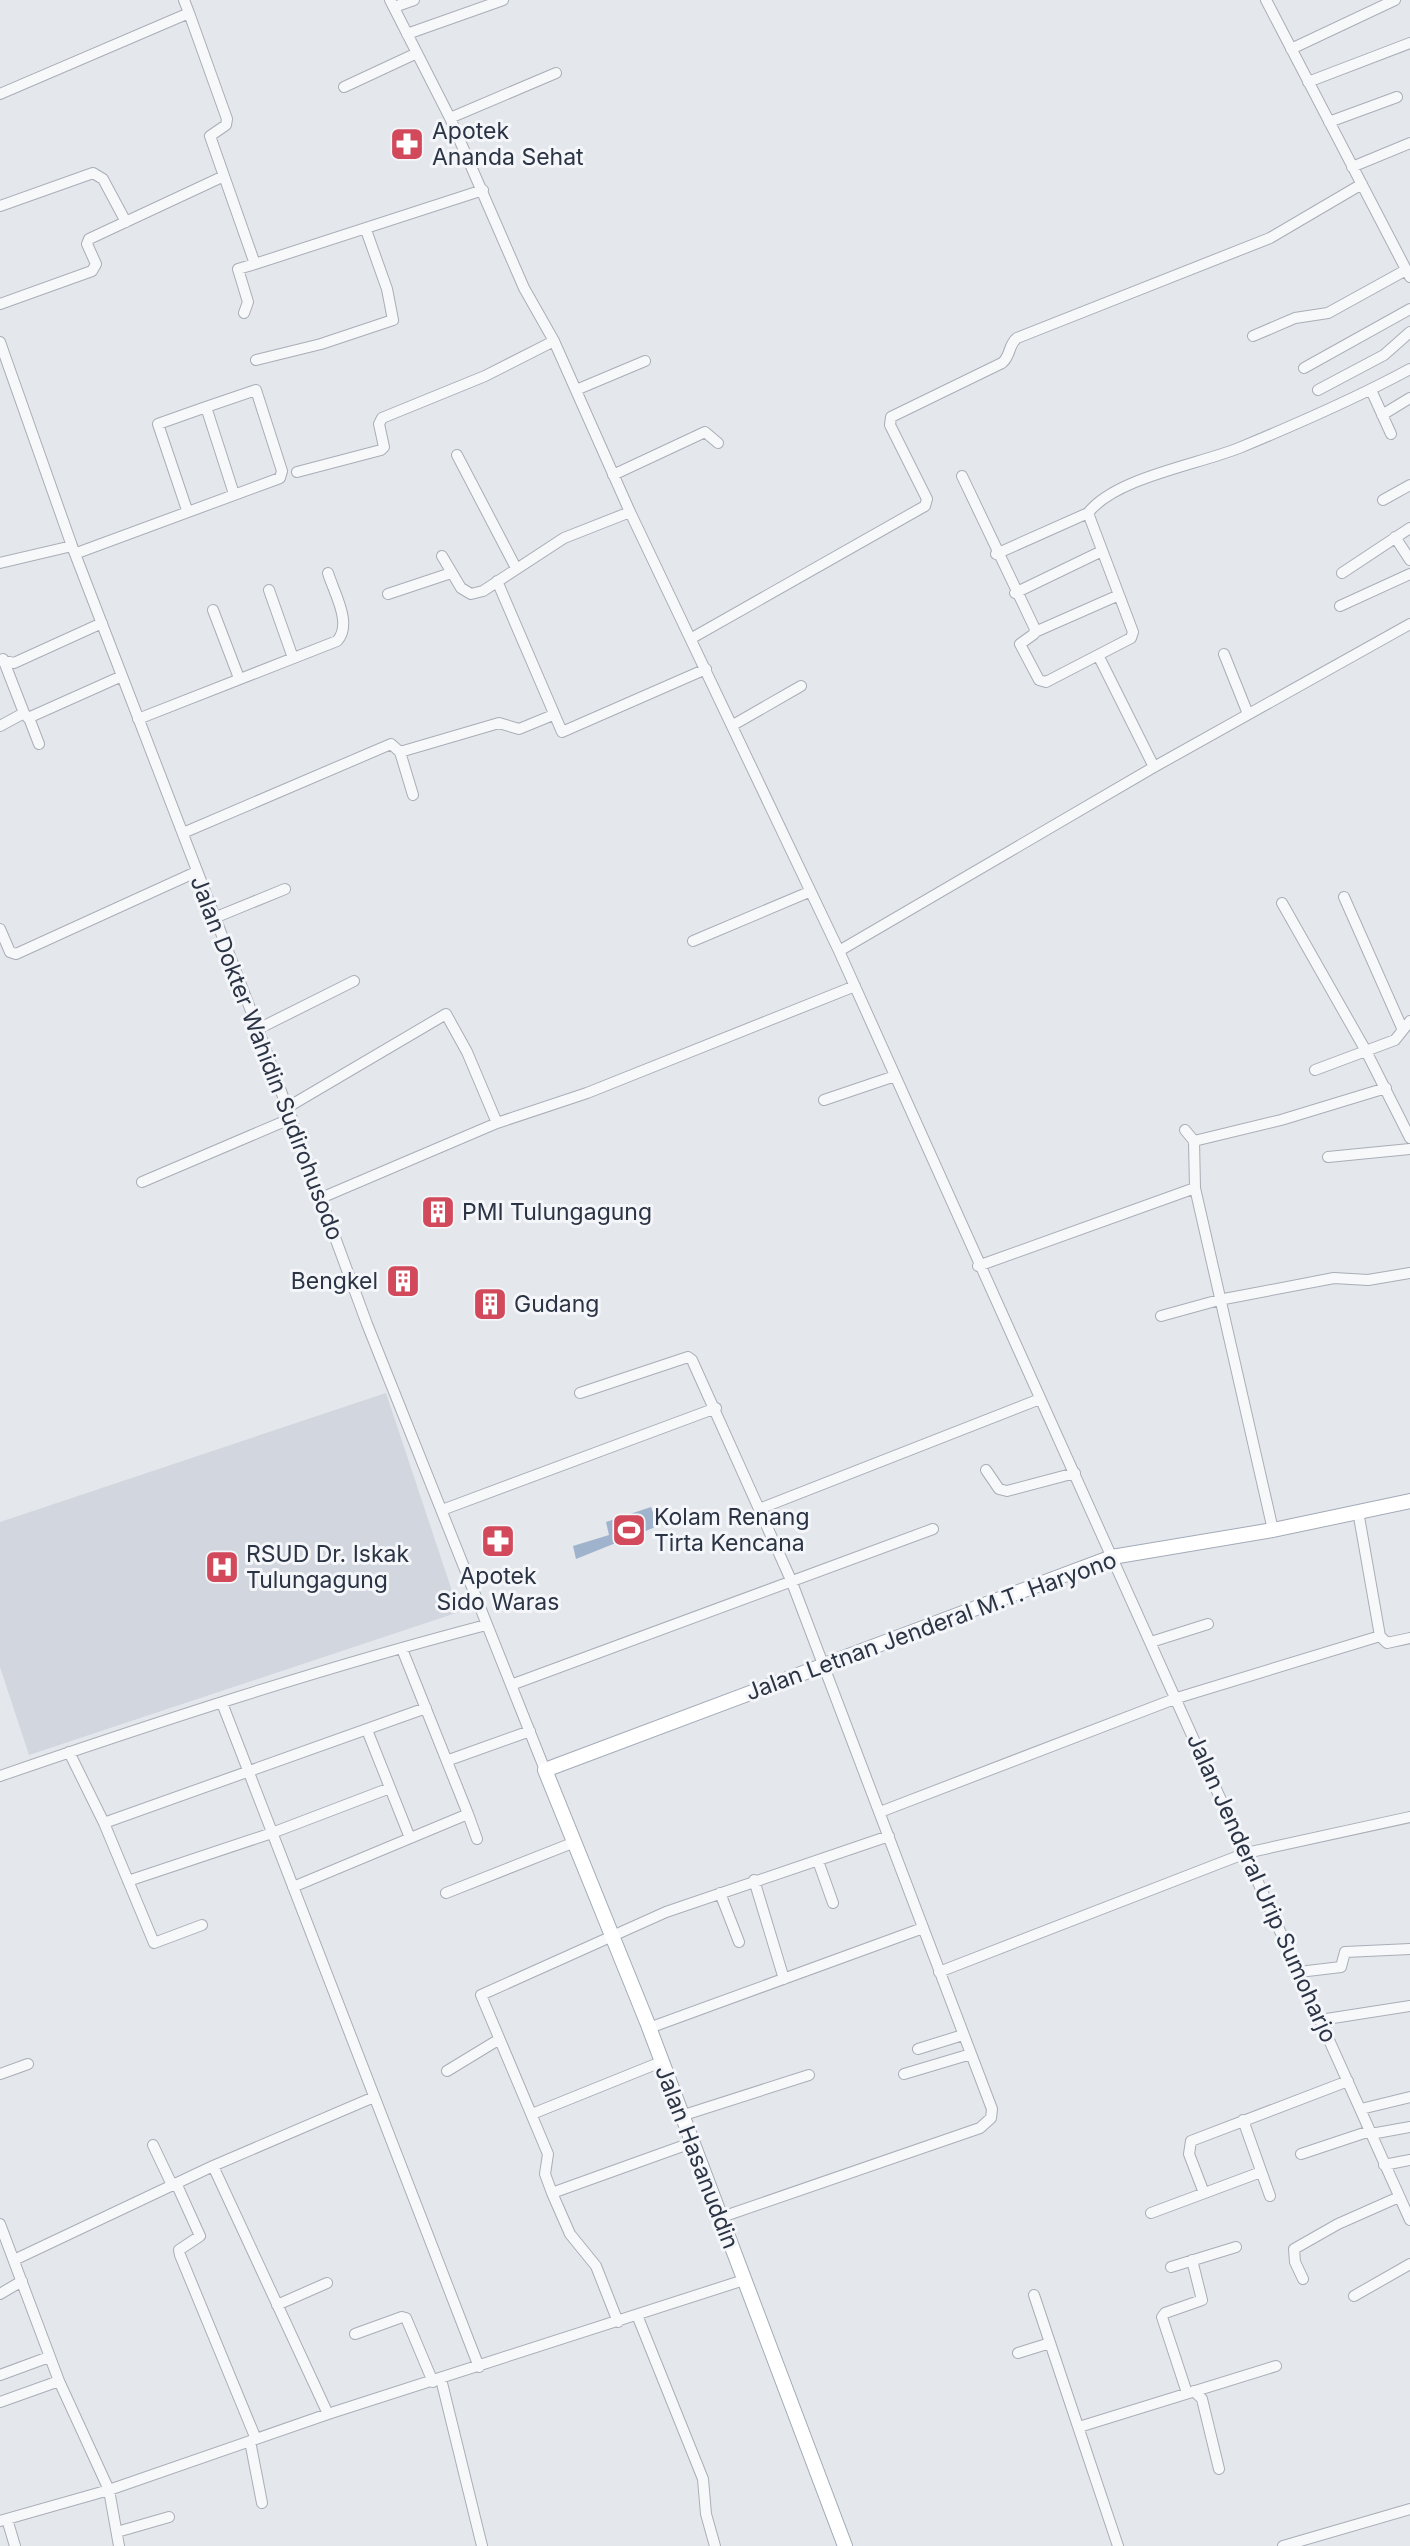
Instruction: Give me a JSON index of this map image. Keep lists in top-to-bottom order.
{
  "streets": {
    "main road": ["Jalan Letnan Jenderal M.T. Haryono", "Jalan Hasanuddin"],
    "street": ["Jalan Dokter Wahidin Sudirohusodo", "Jalan Jenderal Urip Sumoharjo"]
  },
  "crossings": [
    ["Jalan Dokter Wahidin Sudirohusodo", "Jalan Letnan Jenderal M.T. Haryono"],
    ["Jalan Dokter Wahidin Sudirohusodo", "Jalan Hasanuddin"],
    ["Jalan Letnan Jenderal M.T. Haryono", "Jalan Jenderal Urip Sumoharjo"],
    ["Jalan Letnan Jenderal M.T. Haryono", "Jalan Hasanuddin"]
  ],
  "places": {
    "pharmacy": ["Apotek Ananda Sehat", "Apotek Sido Waras"],
    "building": ["PMI Tulungagung", "Bengkel", "Gudang"],
    "sports": ["Kolam Renang Tirta Kencana"],
    "hospital": ["RSUD Dr. Iskak Tulungagung"]
  }
}
